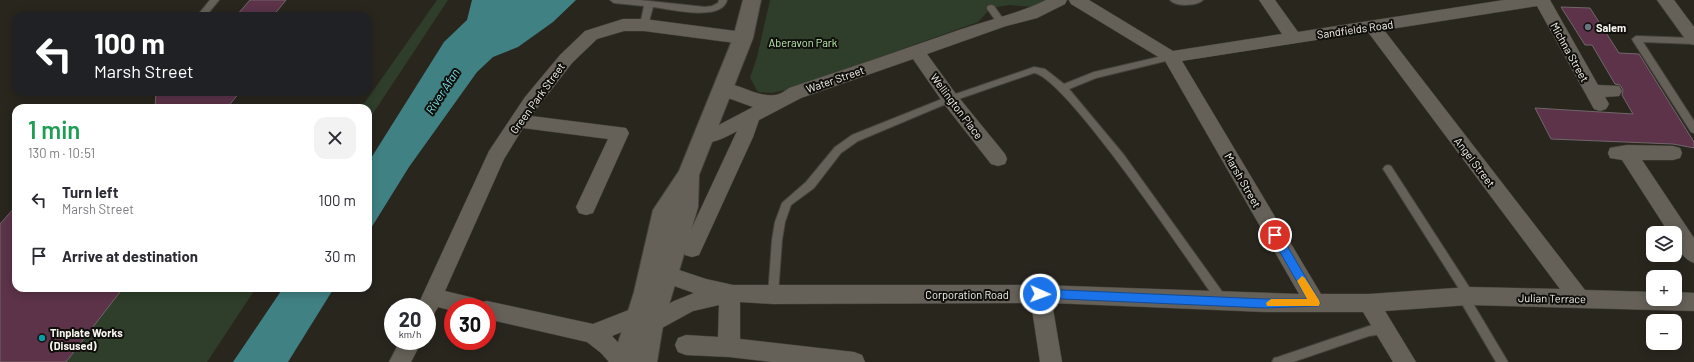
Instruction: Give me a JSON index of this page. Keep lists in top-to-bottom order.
{
  "streets": {
    "street": [
      "Sandfields Road",
      "Michna Street",
      "Water Street",
      "Green Park Street",
      "Wellington Place",
      "Angel Street",
      "Marsh Street",
      "Corporation Road",
      "Julian Terrace"
    ]
  },
  "crossings": [
    ["Sandfields Road", "Michna Street"],
    ["Sandfields Road", "Angel Street"],
    ["Sandfields Road", "Marsh Street"],
    ["Water Street", "Wellington Place"],
    ["Angel Street", "Julian Terrace"],
    ["Marsh Street", "Corporation Road"],
    ["Corporation Road", "Julian Terrace"]
  ],
  "water": ["River Afan"],
  "parks": ["Aberavon Park"],
  "places": ["Salem", "Tinplate Works (Disused)"],
  "page": {
    "turn": ["100 m", "Marsh Street"],
    "heading": ["1 min", "130 m · 10:51"],
    "list": [
      {
        "name": "Turn left",
        "note": "Marsh Street",
        "value": "100 m"
      },
      {
        "name": "Arrive at destination",
        "value": "30 m"
      }
    ],
    "map_buttons": ["+", "−"],
    "speed": "20 km/h",
    "limit": "30"
  }
}
